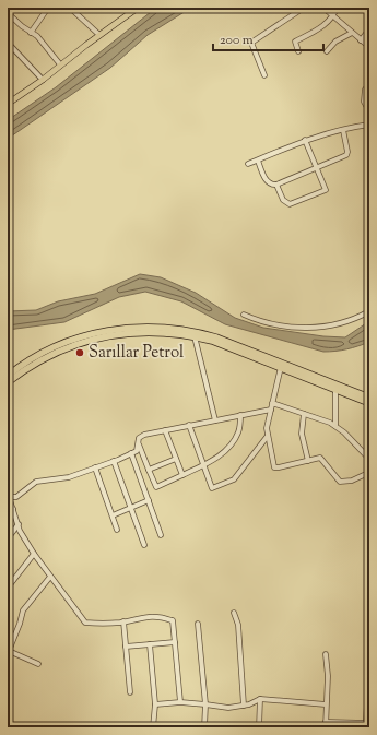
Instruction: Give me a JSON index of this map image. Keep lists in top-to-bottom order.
{
  "places": ["Sarıllar Petrol"],
  "scale_bar": "200 m"
}
